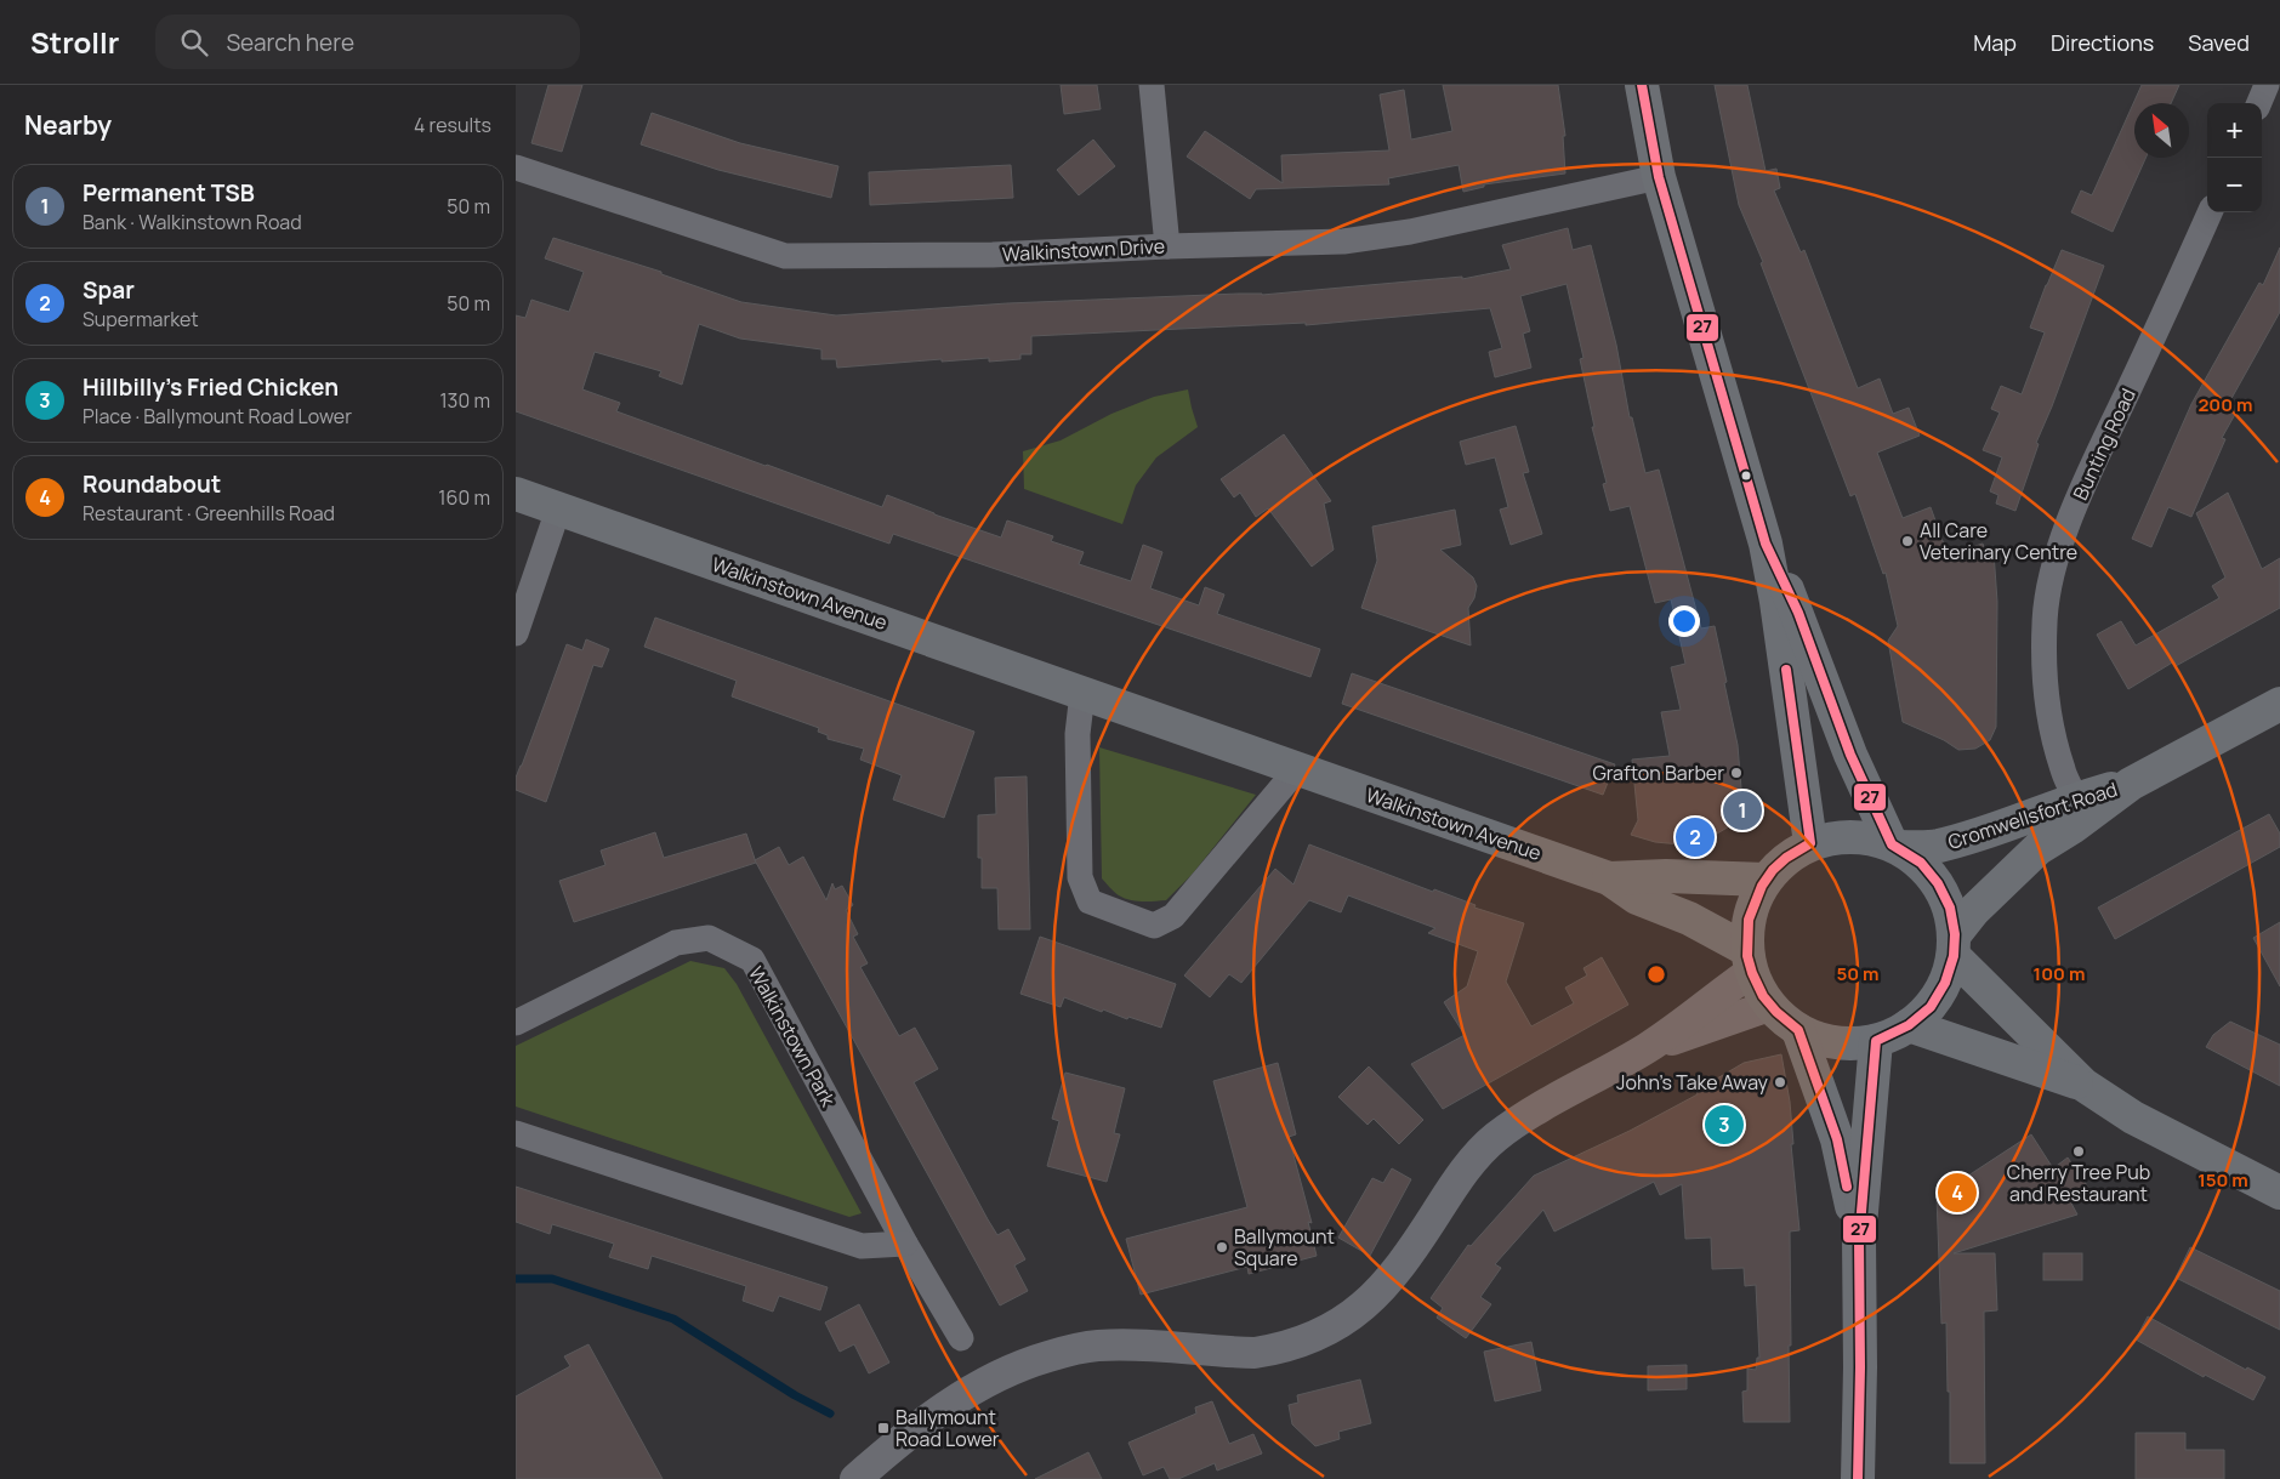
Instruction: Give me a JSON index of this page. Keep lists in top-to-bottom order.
{
  "streets": {
    "main road": ["Walkinstown Avenue", "Cromwellsfort Road"],
    "street": ["Walkinstown Drive", "Bunting Road", "Walkinstown Park"]
  },
  "crossings": [
    ["Bunting Road", "Cromwellsfort Road"],
    ["Walkinstown Avenue", "Cromwellsfort Road"]
  ],
  "places": {
    "other": [
      "All Care Veterinary Centre",
      "Grafton Barber",
      "John's Take Away",
      "Cherry Tree Pub and Restaurant",
      "Ballymount Square"
    ],
    "transit": ["Ballymount Road Lower"]
  },
  "lines": ["transit line 27"],
  "north": "top left",
  "page": {
    "header": "Strollr",
    "search": "Search here",
    "nav": ["Map", "Directions", "Saved"],
    "heading": ["Nearby", "4 results"],
    "map_buttons": ["+", "−"],
    "list": [
      {
        "mark": "1",
        "name": "Permanent TSB",
        "note": "Bank · Walkinstown Road",
        "value": "50 m"
      },
      {
        "mark": "2",
        "name": "Spar",
        "note": "Supermarket",
        "value": "50 m"
      },
      {
        "mark": "3",
        "name": "Hillbilly's Fried Chicken",
        "note": "Place · Ballymount Road Lower",
        "value": "130 m"
      },
      {
        "mark": "4",
        "name": "Roundabout",
        "note": "Restaurant · Greenhills Road",
        "value": "160 m"
      }
    ],
    "pins": [
      "1",
      "2",
      "3",
      "4"
    ]
  },
  "rings": [
    "200 m",
    "50 m",
    "100 m",
    "150 m"
  ]
}
